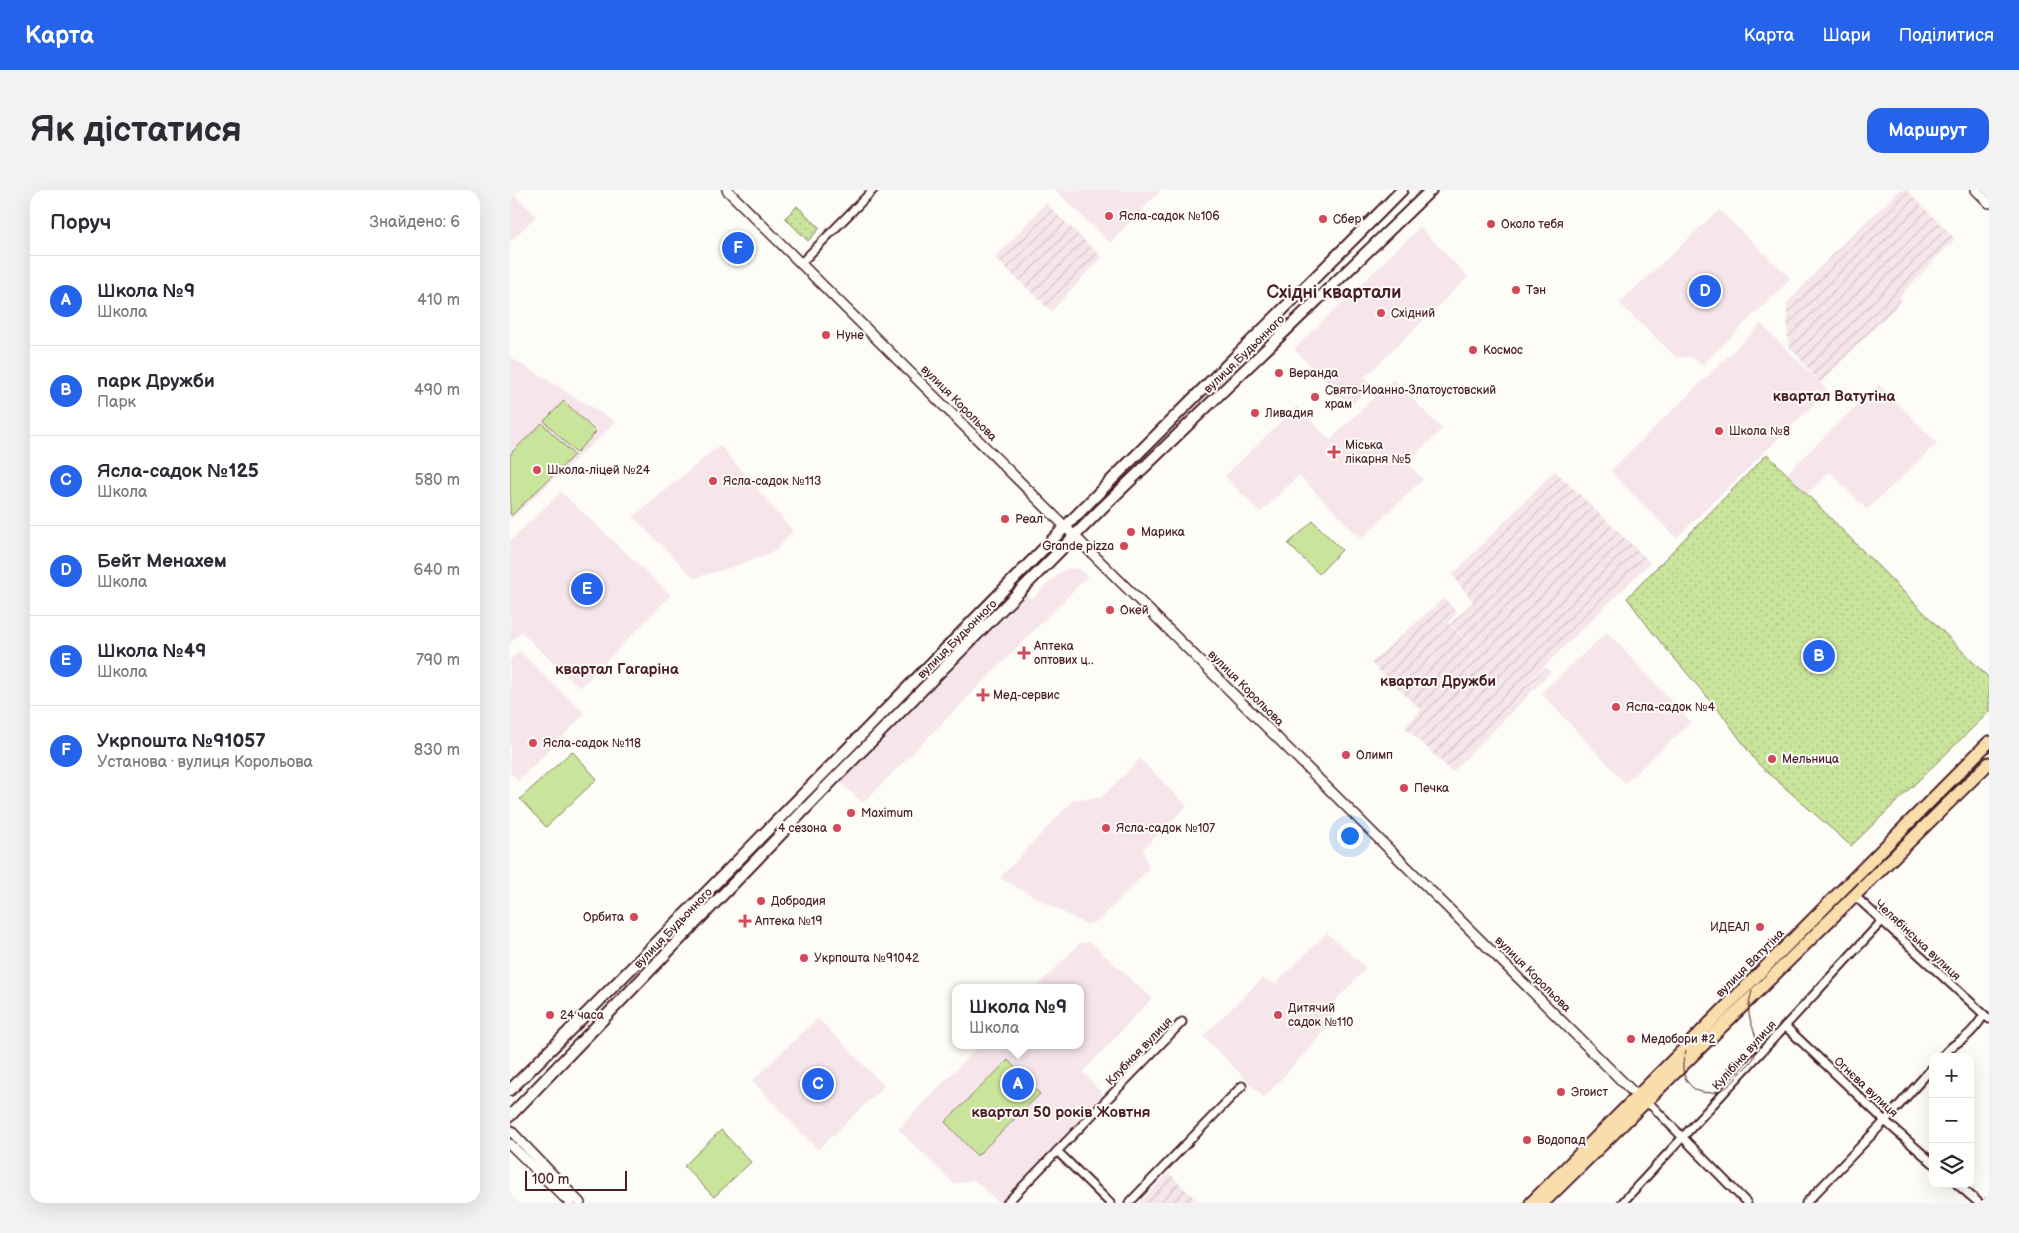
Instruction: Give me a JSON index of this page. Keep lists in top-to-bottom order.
{
  "streets": {
    "main road": ["вулиця Будьонного", "вулиця Ватутіна"],
    "street": [
      "вулиця Корольова",
      "Челябінська вулиця",
      "Клубная вулиця",
      "Кулібіна вулиця",
      "Огнєва вулиця"
    ]
  },
  "crossings": [
    ["вулиця Будьонного", "вулиця Корольова"],
    ["вулиця Корольова", "вулиця Ватутіна"],
    ["вулиця Корольова", "Кулібіна вулиця"],
    ["Челябінська вулиця", "вулиця Ватутіна"],
    ["Челябінська вулиця", "Кулібіна вулиця"],
    ["Кулібіна вулиця", "Огнєва вулиця"]
  ],
  "districts": [
    "Східні квартали",
    "квартал Ватутіна",
    "квартал Гагаріна",
    "квартал Дружби",
    "квартал 50 років Жовтня"
  ],
  "places": {
    "other": [
      "Ясла-садок №106",
      "Сбер",
      "Около тебя",
      "Тэн",
      "Східний",
      "Нуне",
      "Космос",
      "Веранда",
      "Свято-Иоанно-Златоустовский храм",
      "Ливадия",
      "Школа №8",
      "Школа-ліцей №24",
      "Ясла-садок №113",
      "Реал",
      "Марика",
      "Grande pizza",
      "Окей",
      "Ясла-садок №4",
      "Ясла-садок №118",
      "Олимп",
      "Мельница",
      "Печка",
      "Maximum",
      "4 сезона",
      "Ясла-садок №107",
      "Добродия",
      "Орбита",
      "ИДЕАЛ",
      "Укрпошта №91042",
      "24 часа",
      "Дитячий садок №110",
      "Медобори #2",
      "Эгоист",
      "Водопад"
    ],
    "health": [
      "Міська лікарня №5",
      "Аптека оптових ц‥",
      "Мед-сервис",
      "Аптека №19"
    ]
  },
  "scale_bar": "100 m",
  "page": {
    "header": "Карта",
    "nav": ["Карта", "Шари", "Поділитися"],
    "buttons": "Маршрут",
    "title": "Як дістатися",
    "heading": ["Поруч", "Знайдено: 6"],
    "pins": [
      "F",
      "D",
      "E",
      "B",
      "A",
      "C"
    ],
    "list": [
      {
        "mark": "A",
        "name": "Школа №9",
        "note": "Школа",
        "value": "410 m"
      },
      {
        "mark": "B",
        "name": "парк Дружби",
        "note": "Парк",
        "value": "490 m"
      },
      {
        "mark": "C",
        "name": "Ясла-садок №125",
        "note": "Школа",
        "value": "580 m"
      },
      {
        "mark": "D",
        "name": "Бейт Менахем",
        "note": "Школа",
        "value": "640 m"
      },
      {
        "mark": "E",
        "name": "Школа №49",
        "note": "Школа",
        "value": "790 m"
      },
      {
        "mark": "F",
        "name": "Укрпошта №91057",
        "note": "Установа · вулиця Корольова",
        "value": "830 m"
      }
    ],
    "popup": ["Школа №9", "Школа"],
    "map_buttons": ["+", "−"],
    "scale": "100 m"
  }
}
